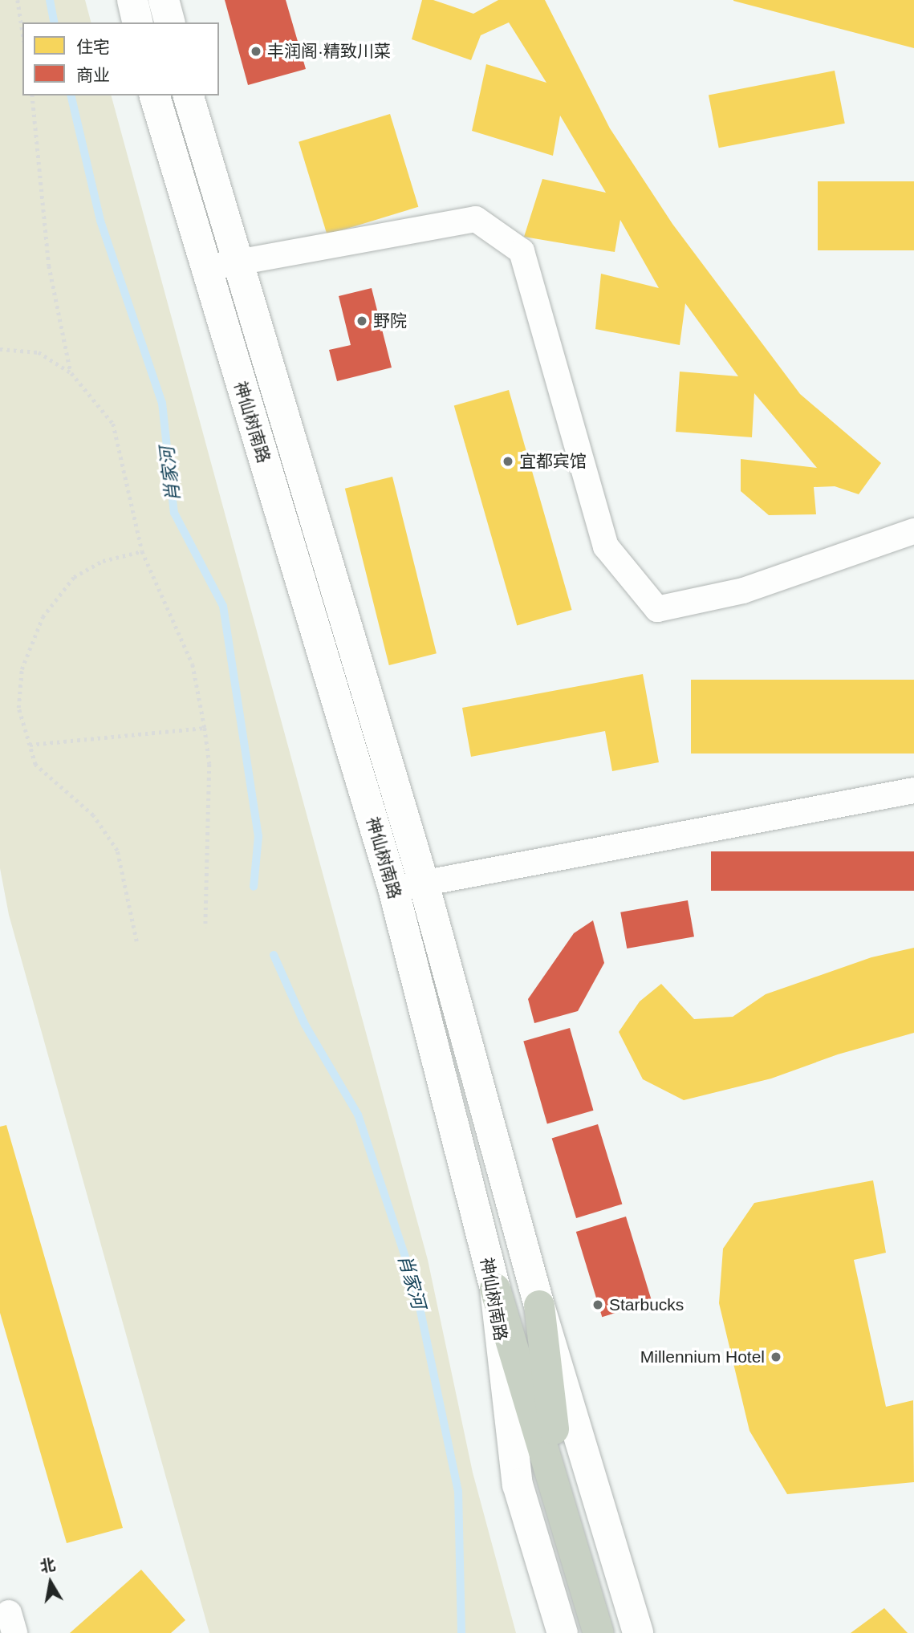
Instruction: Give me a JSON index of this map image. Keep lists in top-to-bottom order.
{
  "streets": {
    "main road": ["神仙树南路"]
  },
  "water": ["肖家河"],
  "places": [
    "丰润阁·精致川菜",
    "野院",
    "宜都宾馆",
    "Starbucks",
    "Millennium Hotel"
  ],
  "legend": ["住宅", "商业"],
  "north": "top"
}
